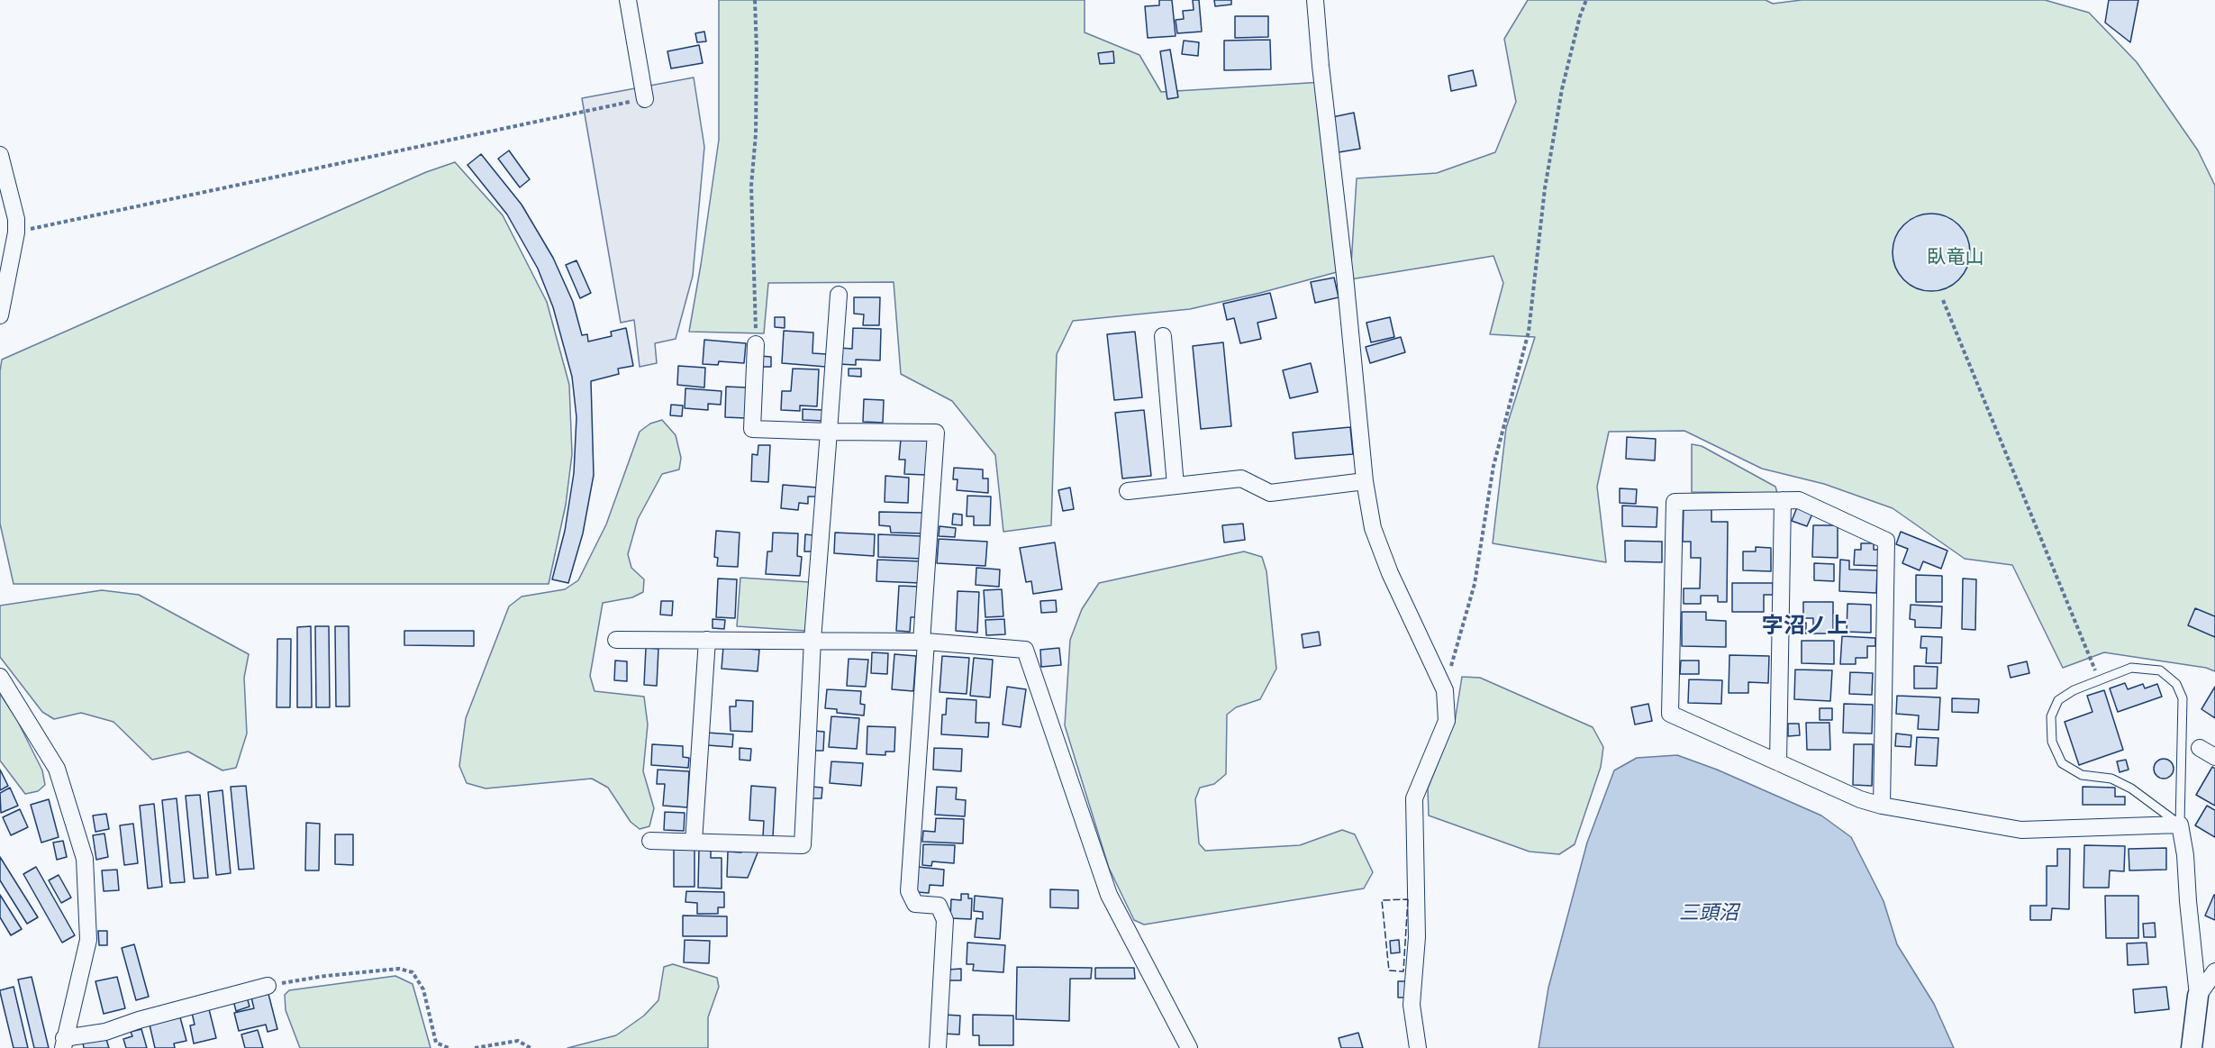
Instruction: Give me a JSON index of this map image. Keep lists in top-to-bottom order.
{
  "districts": ["字沼ノ上"],
  "water": ["三頭沼"],
  "parks": ["臥竜山"]
}
